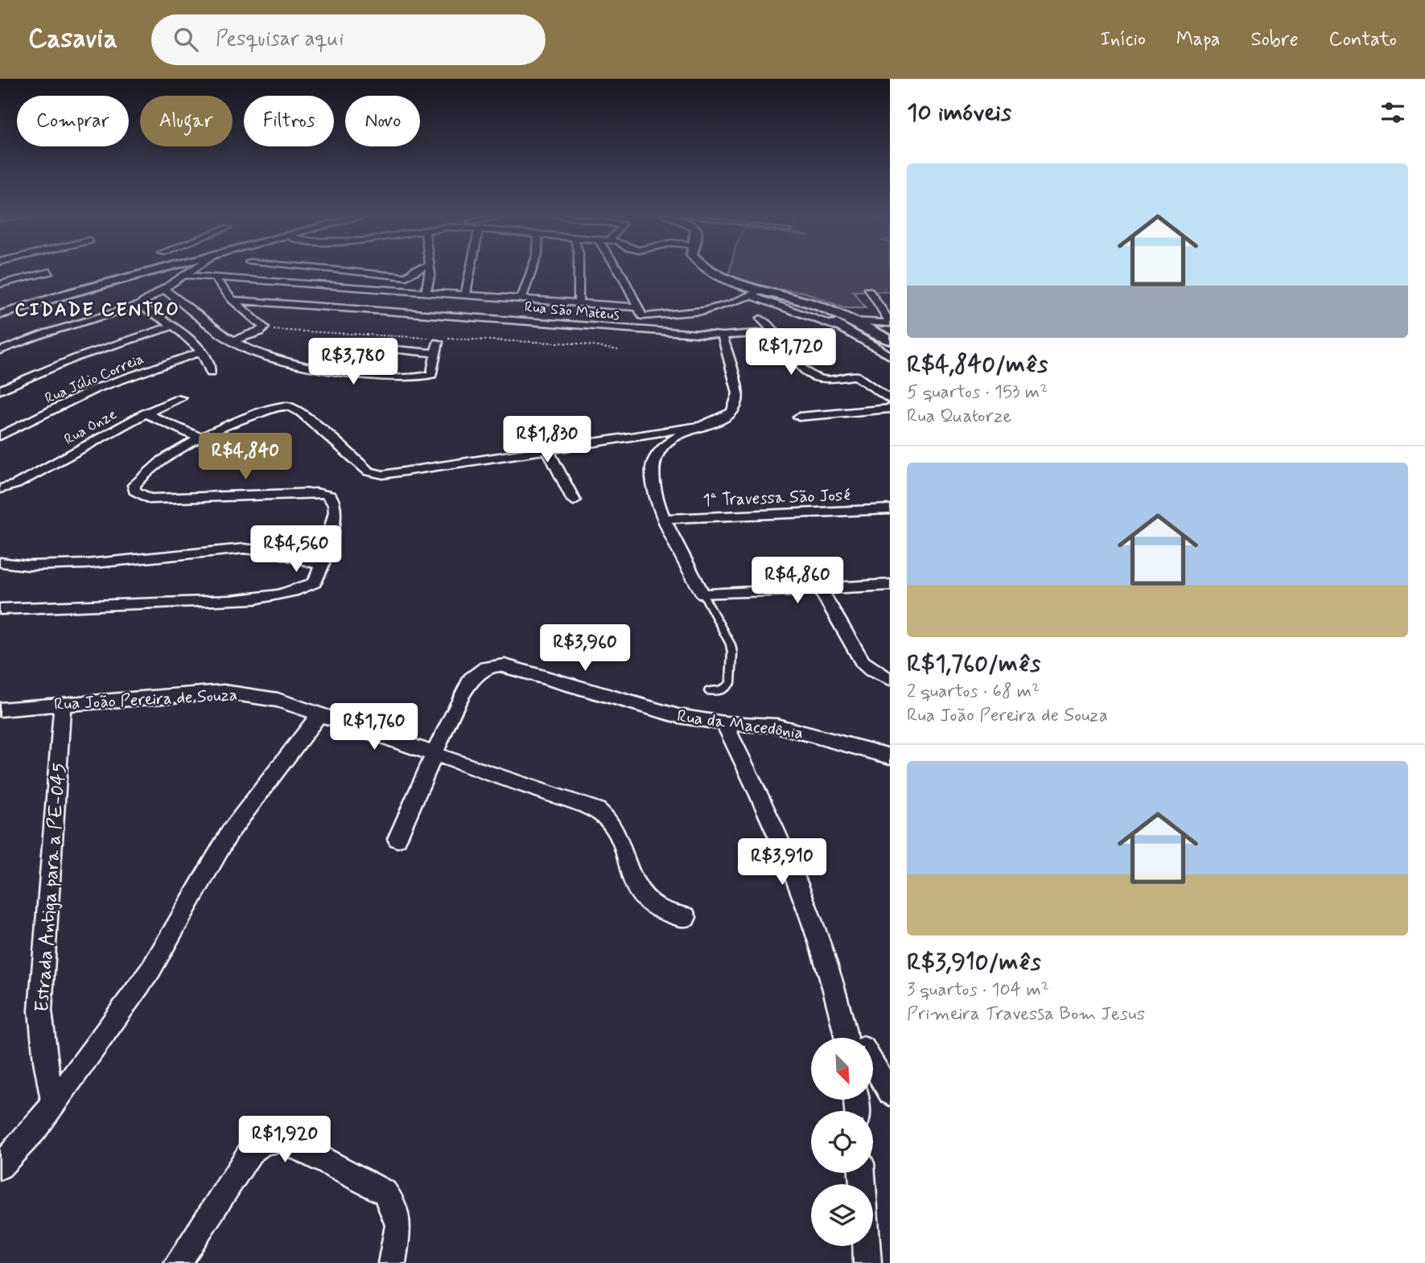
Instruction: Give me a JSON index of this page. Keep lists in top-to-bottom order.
{
  "streets": {
    "street": [
      "Rua São Mateus",
      "Rua Júlio Correia",
      "Rua Onze",
      "1ª Travessa São José",
      "Rua João Pereira de Souza",
      "Rua da Macedônia",
      "Estrada Antiga para a PE-045"
    ]
  },
  "crossings": [
    ["Rua João Pereira de Souza", "Rua da Macedônia"],
    ["Rua João Pereira de Souza", "Estrada Antiga para a PE-045"]
  ],
  "districts": ["CIDADE CENTRO"],
  "north": "bottom right",
  "page": {
    "header": "Casavia",
    "search": "Pesquisar aqui",
    "nav": [
      "Início",
      "Mapa",
      "Sobre",
      "Contato"
    ],
    "heading": "10 imóveis",
    "chip": [
      "Comprar",
      "Alugar",
      "Filtros",
      "Novo"
    ],
    "list": [
      {
        "name": "R$4,840/mês",
        "note": "5 quartos · 153 m² · Rua Quatorze"
      },
      {
        "name": "R$1,760/mês",
        "note": "2 quartos · 68 m² · Rua João Pereira de Souza"
      },
      {
        "name": "R$3,910/mês",
        "note": "3 quartos · 104 m² · Primeira Travessa Bom Jesus"
      }
    ],
    "price": [
      "R$1,720",
      "R$3,780",
      "R$1,830",
      "R$4,840",
      "R$4,560",
      "R$4,860",
      "R$3,960",
      "R$1,760",
      "R$3,910",
      "R$1,920"
    ]
  }
}
